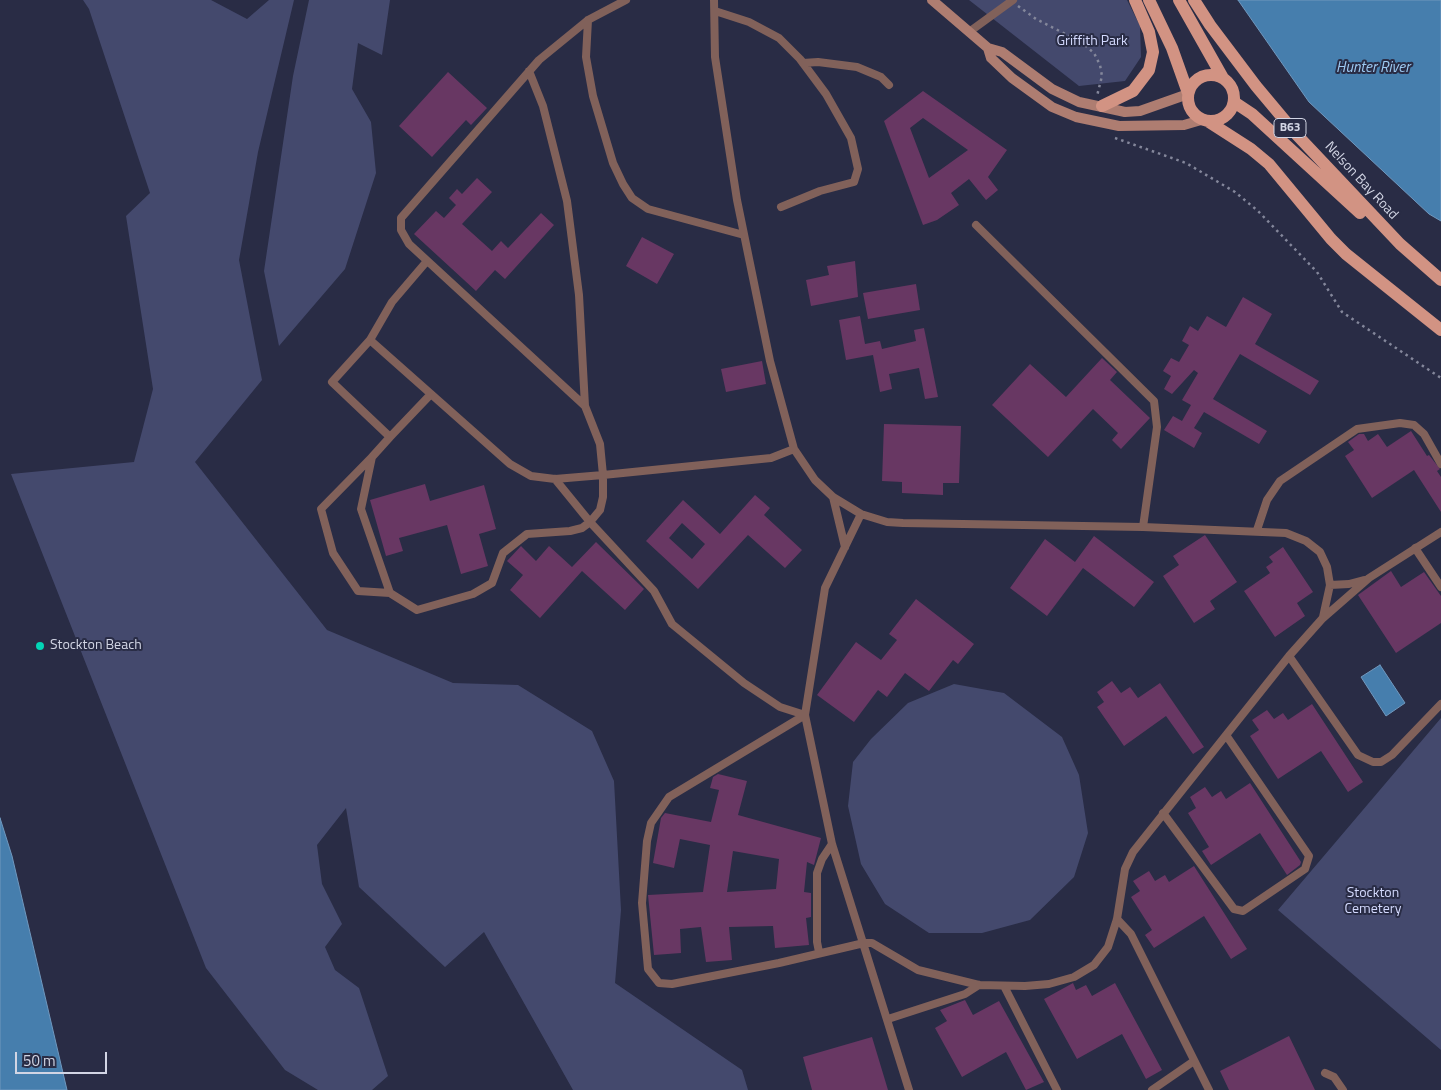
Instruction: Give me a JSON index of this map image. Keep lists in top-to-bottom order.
{
  "streets": {
    "main road": ["B63", "Nelson Bay Road"]
  },
  "water": ["Hunter River"],
  "parks": ["Griffith Park", "Stockton Cemetery"],
  "places": ["Stockton Beach"],
  "scale_bar": "50 m"
}
